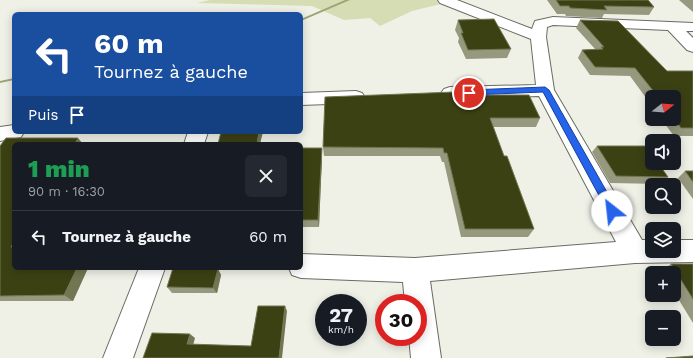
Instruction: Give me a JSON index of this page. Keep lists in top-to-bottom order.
{
  "north": "right",
  "page": {
    "turn": ["60 m", "Tournez à gauche"],
    "map_buttons": ["+", "−"],
    "then": "Puis",
    "heading": ["1 min", "90 m · 16:30"],
    "list": [
      {
        "name": "Tournez à gauche",
        "value": "60 m"
      }
    ],
    "speed": "27 km/h",
    "limit": "30"
  }
}
